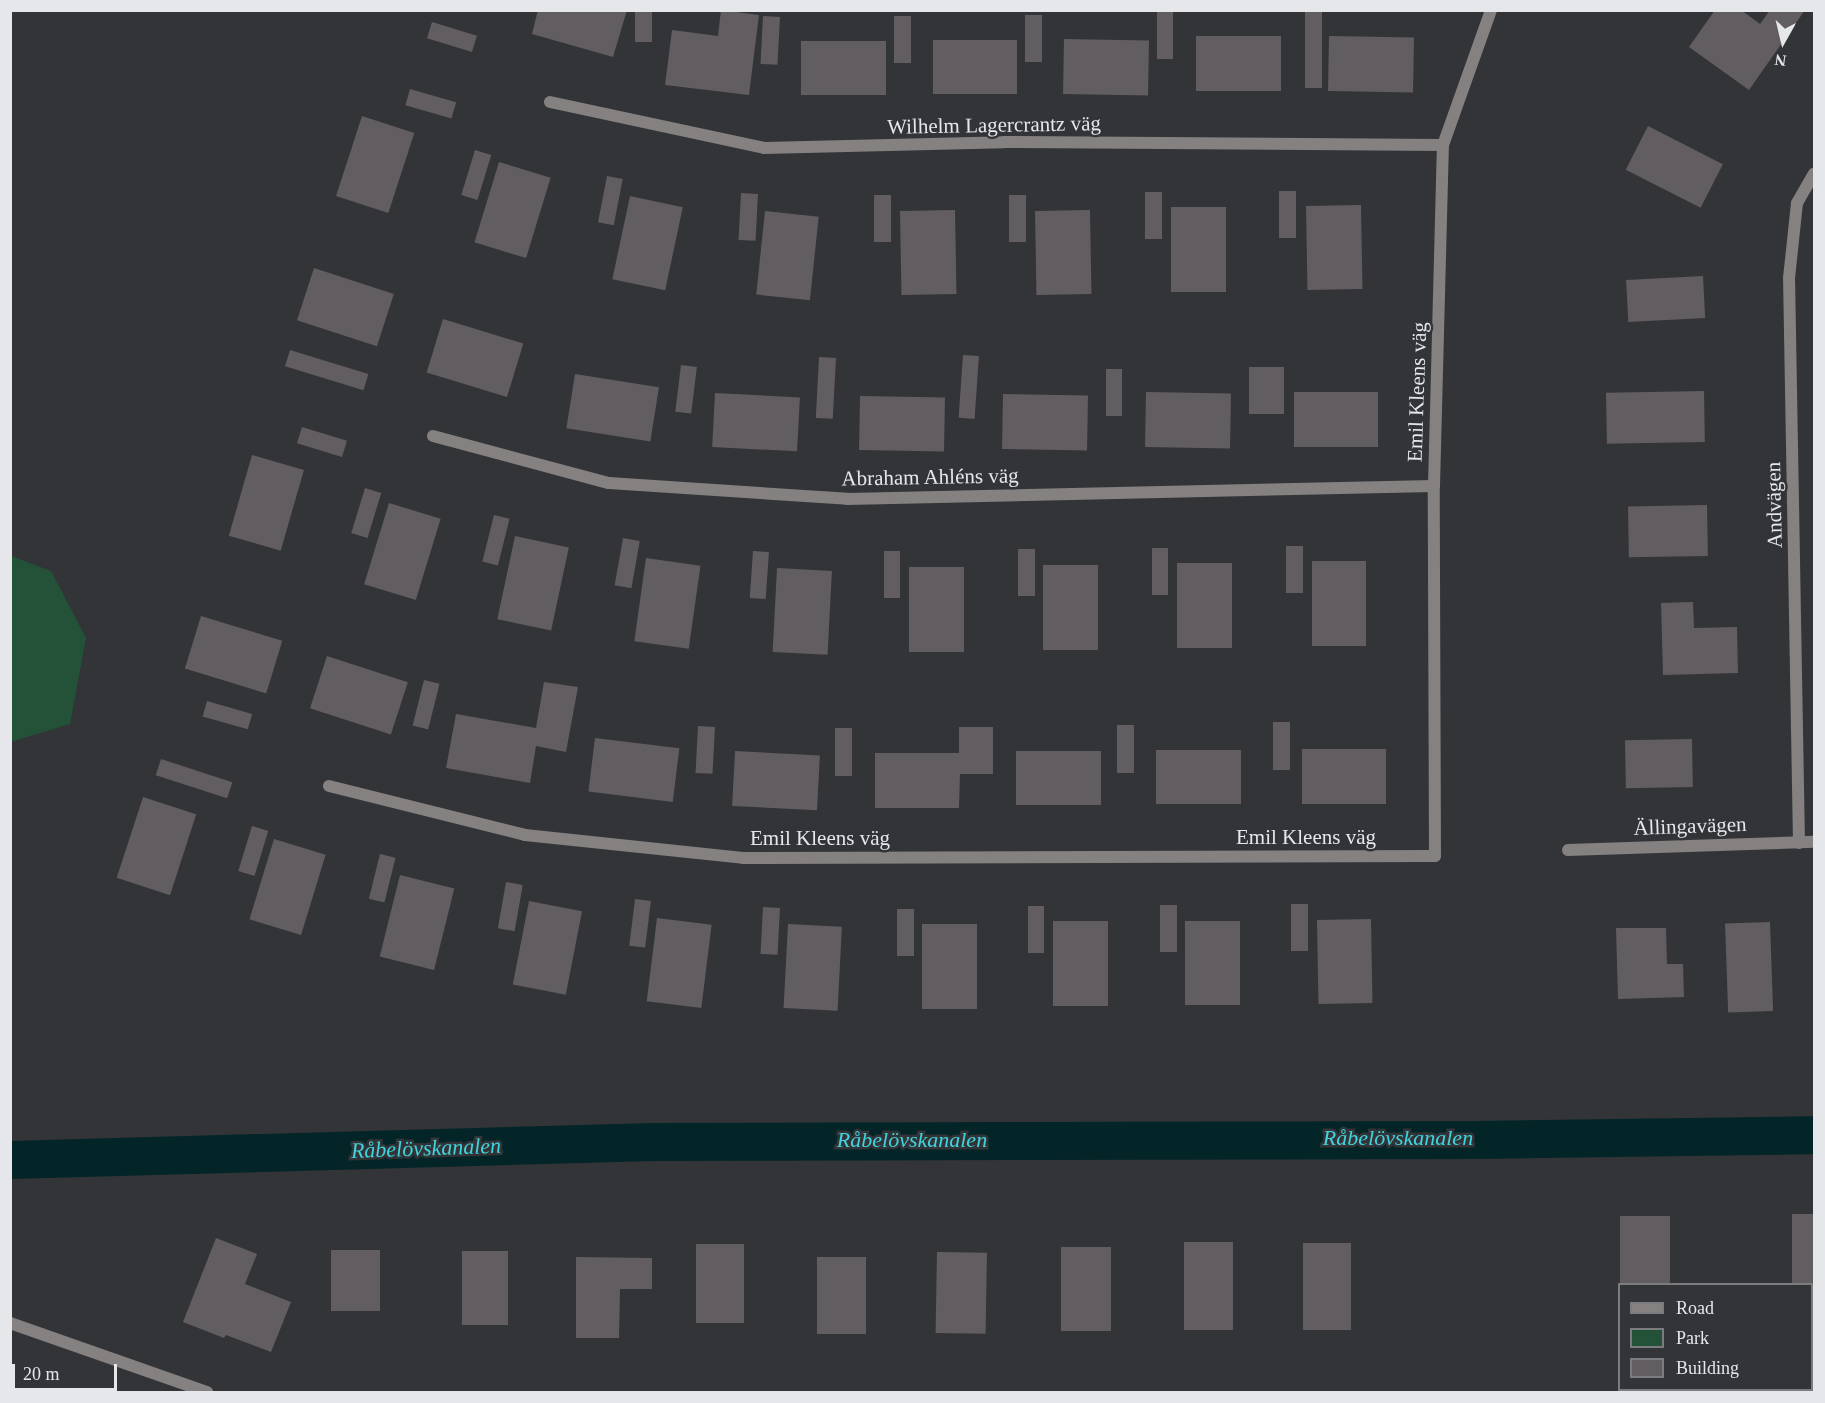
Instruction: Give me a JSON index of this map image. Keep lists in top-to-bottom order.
{
  "streets": {
    "street": [
      "Wilhelm Lagercrantz väg",
      "Emil Kleens väg",
      "Abraham Ahléns väg",
      "Andvägen",
      "Ällingavägen"
    ]
  },
  "crossings": [
    ["Wilhelm Lagercrantz väg", "Emil Kleens väg"],
    ["Emil Kleens väg", "Abraham Ahléns väg"],
    ["Andvägen", "Ällingavägen"]
  ],
  "water": ["Råbelövskanalen"],
  "legend": ["Road", "Park", "Building"],
  "scale_bar": "20 m",
  "north": "bottom"
}
